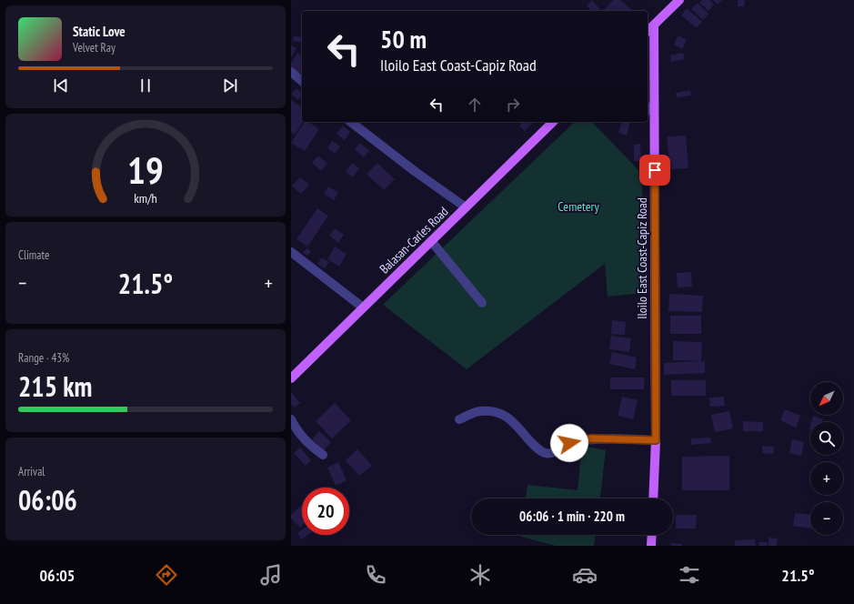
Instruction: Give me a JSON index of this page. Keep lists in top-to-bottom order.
{
  "streets": {
    "main road": ["Balasan-Carles Road", "Iloilo East Coast-Capiz Road"]
  },
  "parks": ["Cemetery"],
  "north": "bottom left",
  "page": {
    "turn": ["50 m", "Iloilo East Coast-Capiz Road"],
    "song": ["Static Love", "Velvet Ray"],
    "tile": [
      "Climate",
      ["Range · 43%", "215 km"],
      ["Arrival", "06:06"]
    ],
    "heat": ["−", "21.5°", "+"],
    "map_buttons": ["+", "−"],
    "limit": "20",
    "trip": "06:06 · 1 min · 220 m",
    "tabs": ["06:05", "21.5°"],
    "gauge": ["19", "km/h"]
  }
}
